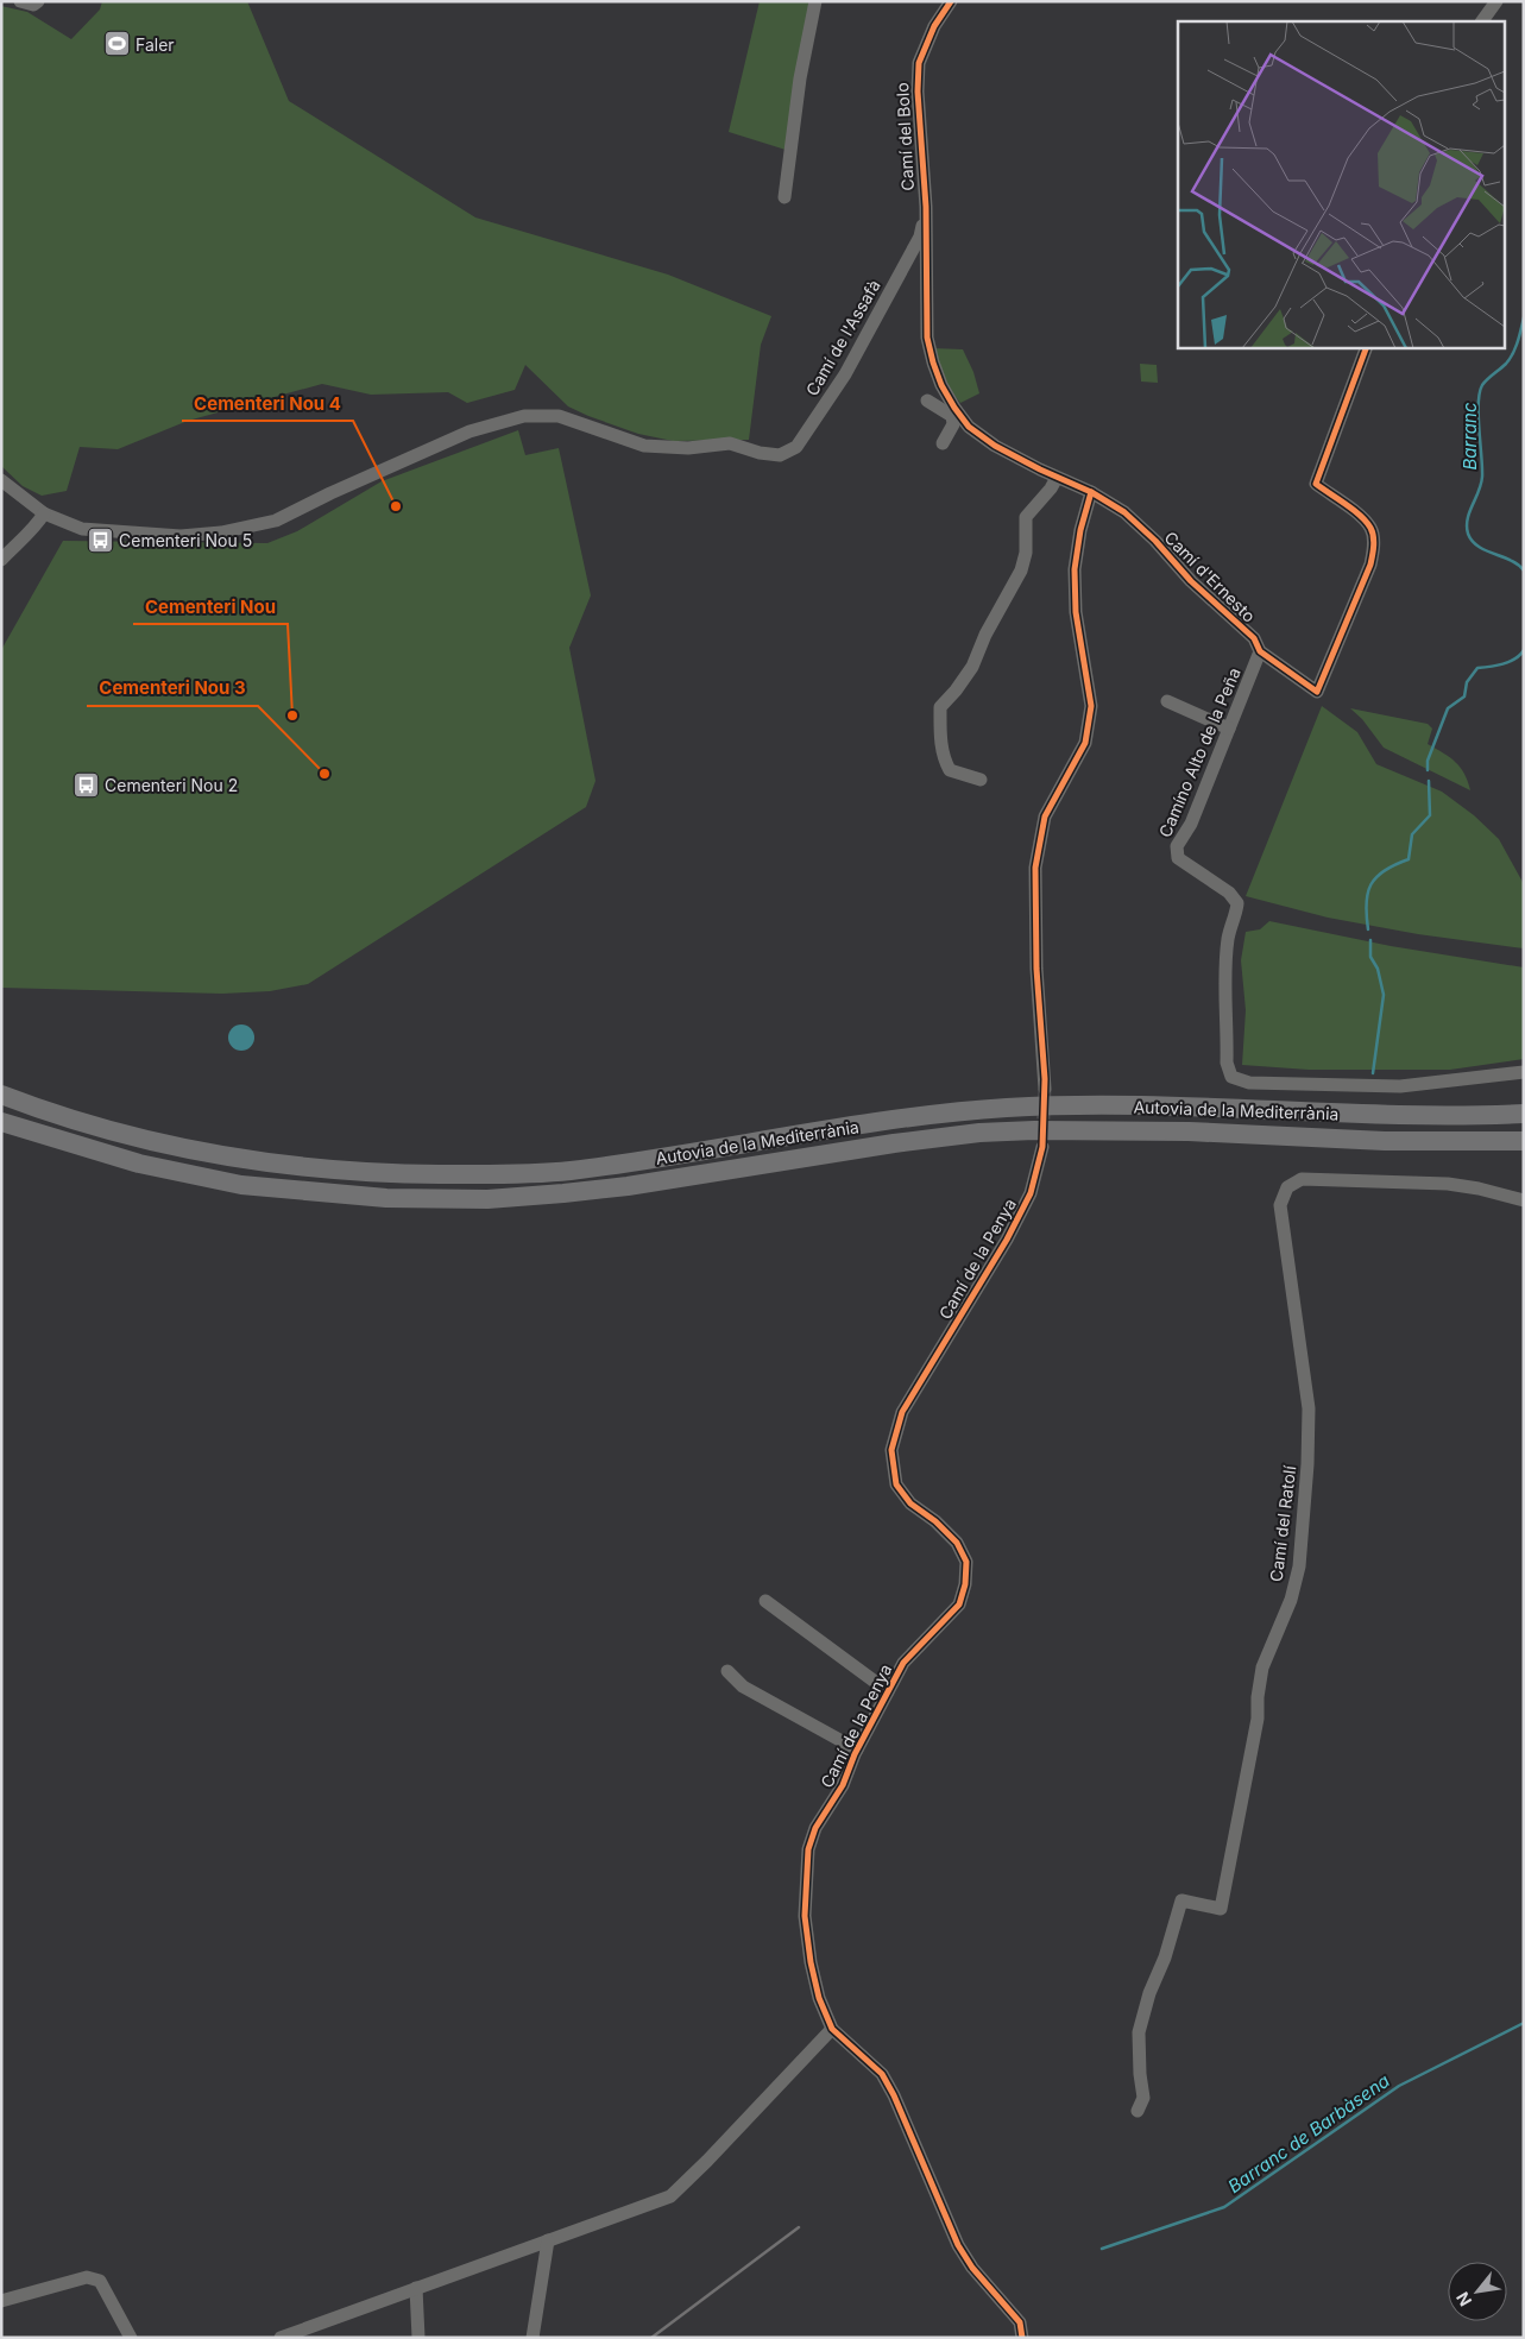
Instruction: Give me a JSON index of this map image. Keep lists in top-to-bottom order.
{
  "streets": {
    "highway": ["Autovia de la Mediterrània"],
    "street": [
      "Camí del Bolo",
      "Camí de l'Assafà",
      "Camí d'Ernesto",
      "Camíno Alto de la Peña",
      "Camí de la Penya",
      "Camí del Ratolí"
    ]
  },
  "crossings": [
    ["Camí del Bolo", "Camí de l'Assafà"],
    ["Camí del Bolo", "Camí d'Ernesto"],
    ["Camí de l'Assafà", "Camí d'Ernesto"],
    ["Camí d'Ernesto", "Camíno Alto de la Peña"]
  ],
  "water": ["Barranc", "Barranc de Barbàsena"],
  "places": {
    "sports": ["Faler"],
    "other": ["Cementeri Nou 4", "Cementeri Nou", "Cementeri Nou 3"],
    "bus stop": ["Cementeri Nou 5", "Cementeri Nou 2"]
  },
  "north": "bottom left"
}
